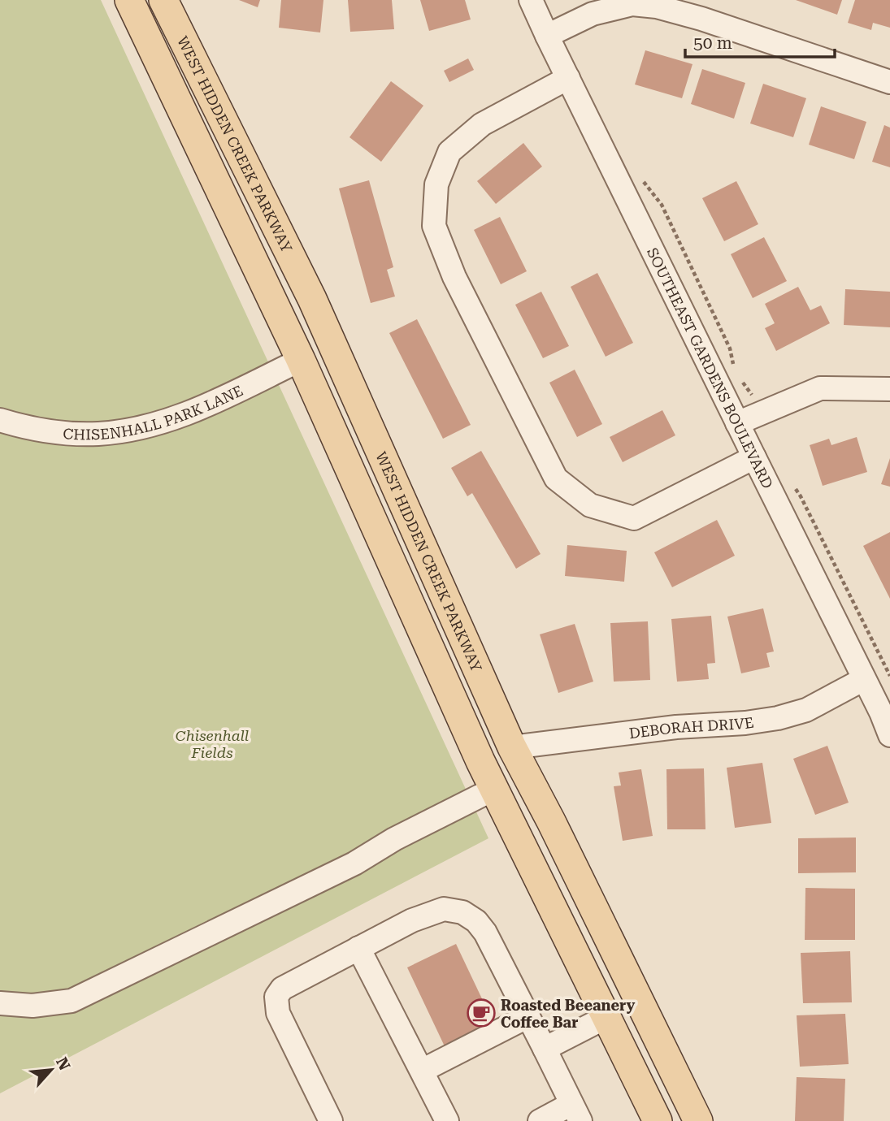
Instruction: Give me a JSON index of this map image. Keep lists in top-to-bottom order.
{
  "streets": {
    "main road": ["WEST HIDDEN CREEK PARKWAY"],
    "street": ["SOUTHEAST GARDENS BOULEVARD", "CHISENHALL PARK LANE", "DEBORAH DRIVE"]
  },
  "crossings": [
    ["WEST HIDDEN CREEK PARKWAY", "DEBORAH DRIVE"],
    ["SOUTHEAST GARDENS BOULEVARD", "DEBORAH DRIVE"]
  ],
  "parks": ["Chisenhall Fields"],
  "places": {
    "cafe": ["Roasted Beeanery Coffee Bar"]
  },
  "scale_bar": "50 m",
  "north": "top right"
}
